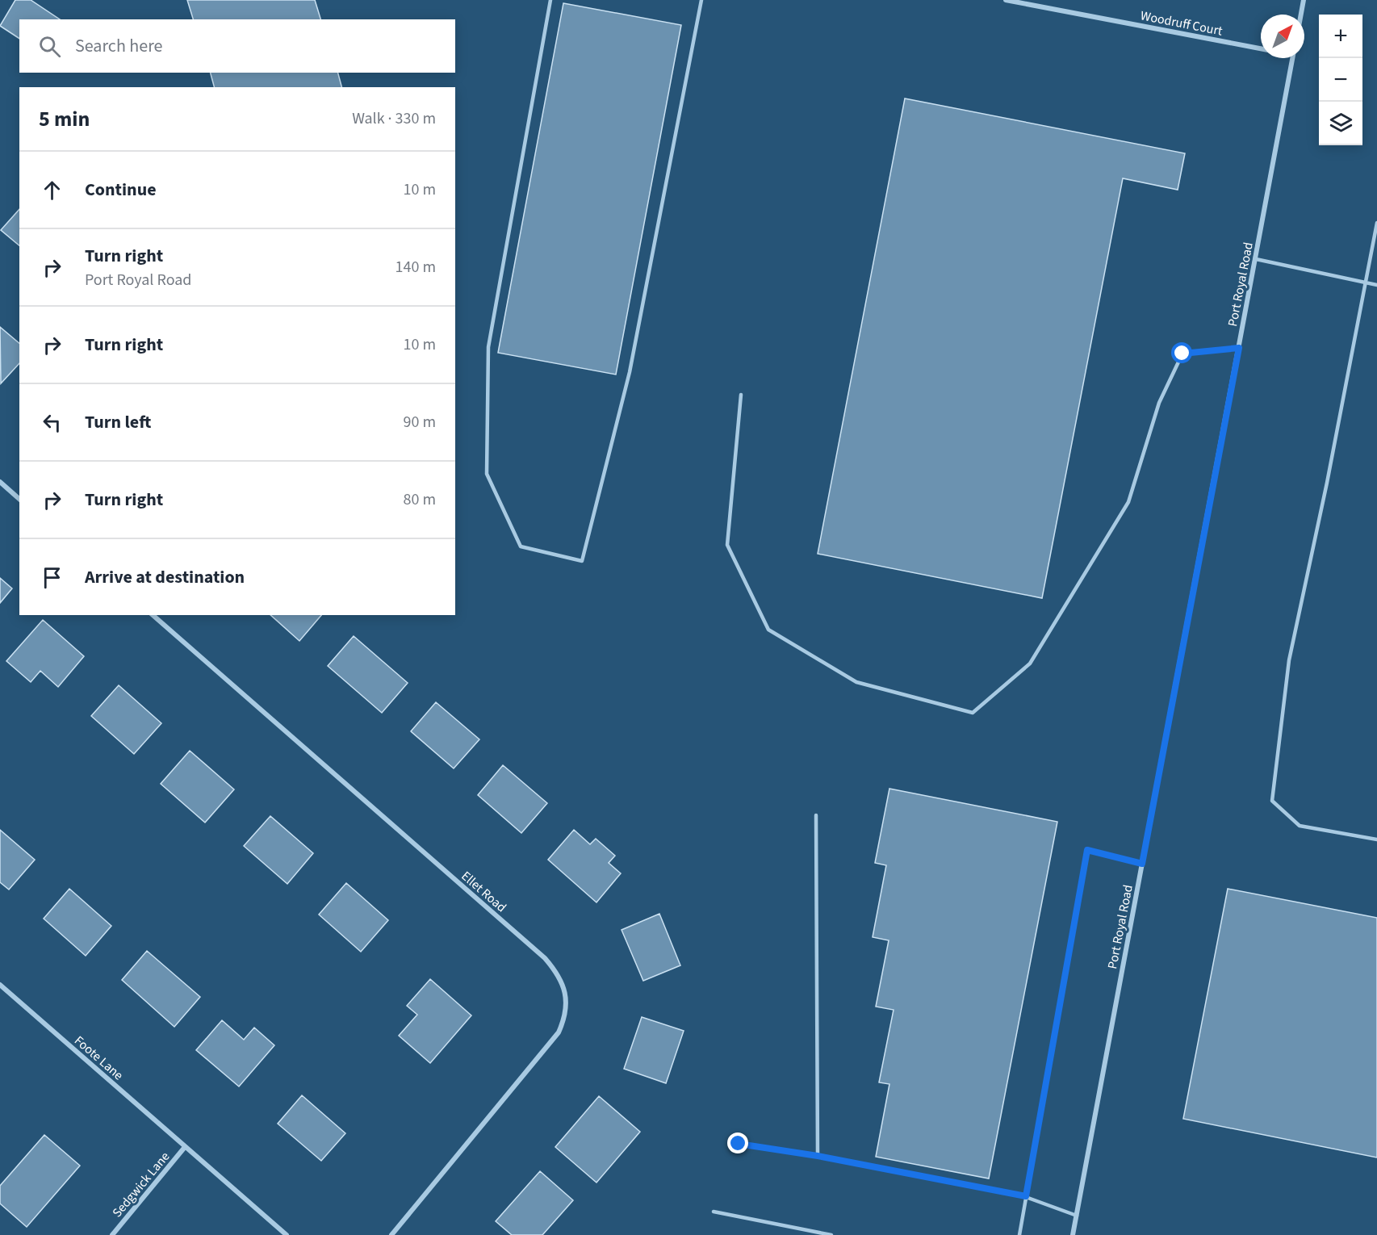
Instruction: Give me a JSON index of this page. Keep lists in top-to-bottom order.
{
  "streets": {
    "street": [
      "Woodruff Court",
      "Port Royal Road",
      "Ellet Road",
      "Foote Lane",
      "Sedgwick Lane"
    ]
  },
  "crossings": [
    ["Foote Lane", "Sedgwick Lane"]
  ],
  "north": "top right",
  "page": {
    "map_buttons": ["+", "−"],
    "search": "Search here",
    "heading": ["5 min", "Walk · 330 m"],
    "list": [
      ["Continue", "10 m"],
      ["Turn right", "Port Royal Road", "140 m"],
      ["Turn right", "10 m"],
      ["Turn left", "90 m"],
      ["Turn right", "80 m"],
      "Arrive at destination"
    ]
  }
}
